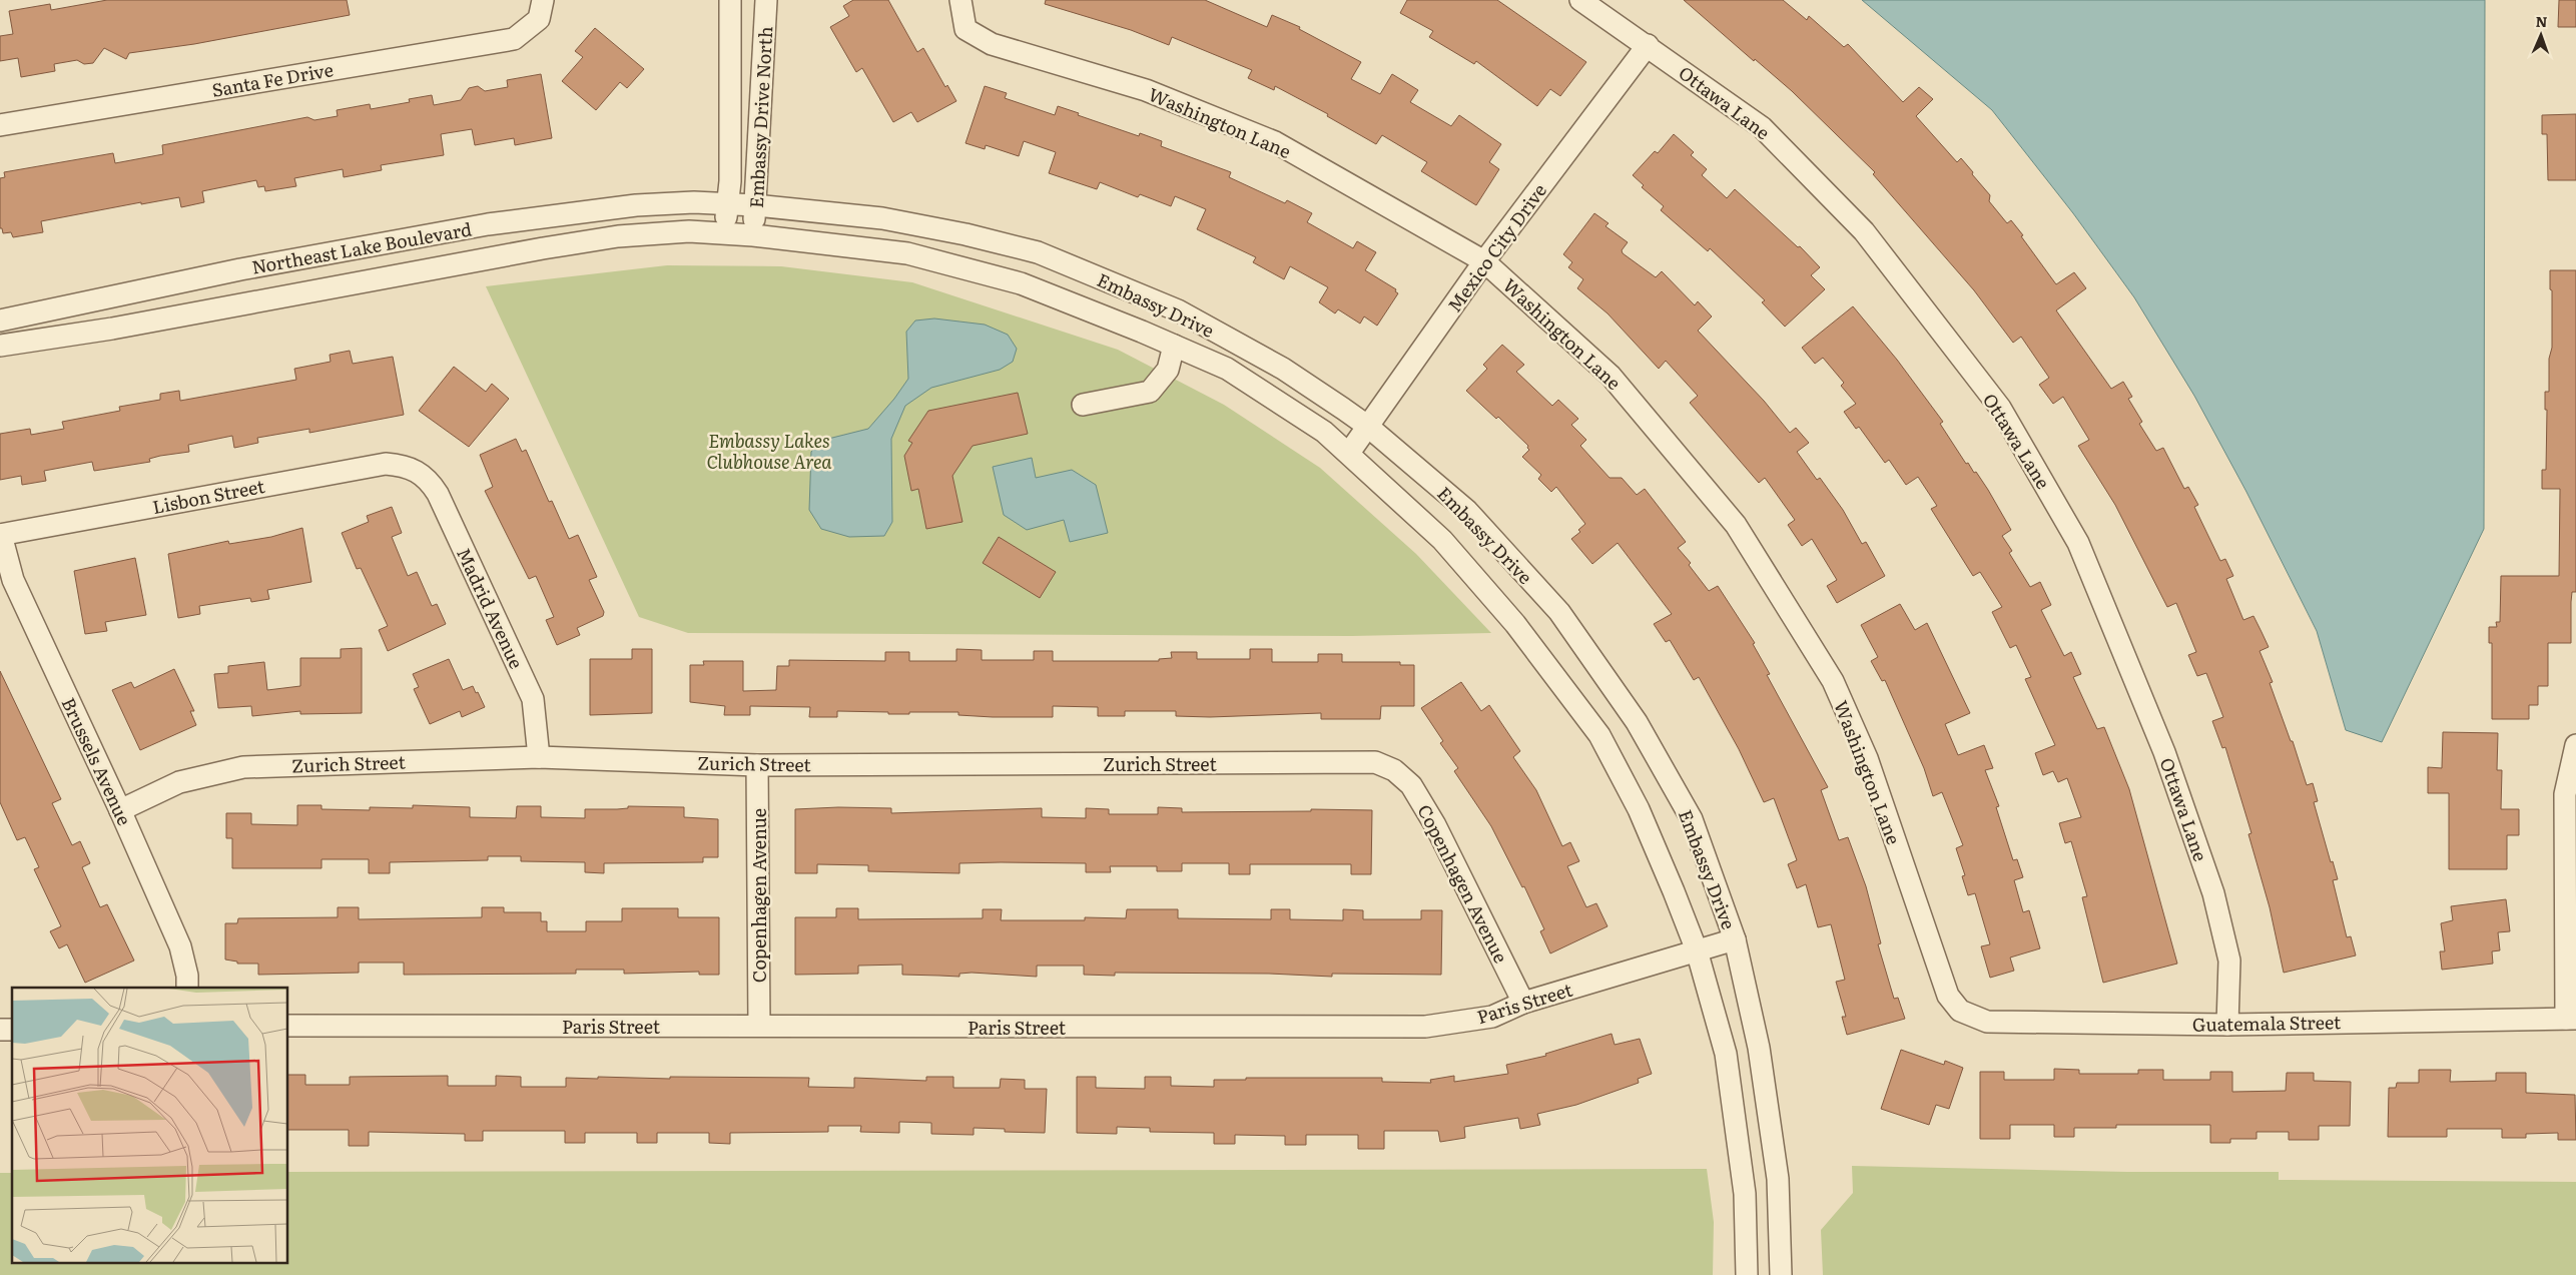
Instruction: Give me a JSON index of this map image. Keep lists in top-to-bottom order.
{
  "streets": {
    "street": [
      "Santa Fe Drive",
      "Ottawa Lane",
      "Embassy Drive North",
      "Washington Lane",
      "Northeast Lake Boulevard",
      "Mexico City Drive",
      "Embassy Drive",
      "Lisbon Street",
      "Madrid Avenue",
      "Brussels Avenue",
      "Zurich Street",
      "Copenhagen Avenue",
      "Paris Street",
      "Guatemala Street"
    ]
  },
  "crossings": [
    ["Ottawa Lane", "Mexico City Drive"],
    ["Ottawa Lane", "Guatemala Street"],
    ["Embassy Drive North", "Northeast Lake Boulevard"],
    ["Embassy Drive North", "Embassy Drive"],
    ["Washington Lane", "Mexico City Drive"],
    ["Washington Lane", "Guatemala Street"],
    ["Northeast Lake Boulevard", "Embassy Drive"],
    ["Mexico City Drive", "Embassy Drive"],
    ["Embassy Drive", "Paris Street"],
    ["Lisbon Street", "Madrid Avenue"],
    ["Lisbon Street", "Brussels Avenue"],
    ["Madrid Avenue", "Zurich Street"],
    ["Brussels Avenue", "Zurich Street"],
    ["Zurich Street", "Copenhagen Avenue"],
    ["Copenhagen Avenue", "Paris Street"]
  ],
  "parks": ["Embassy Lakes Clubhouse Area"],
  "north": "top"
}
